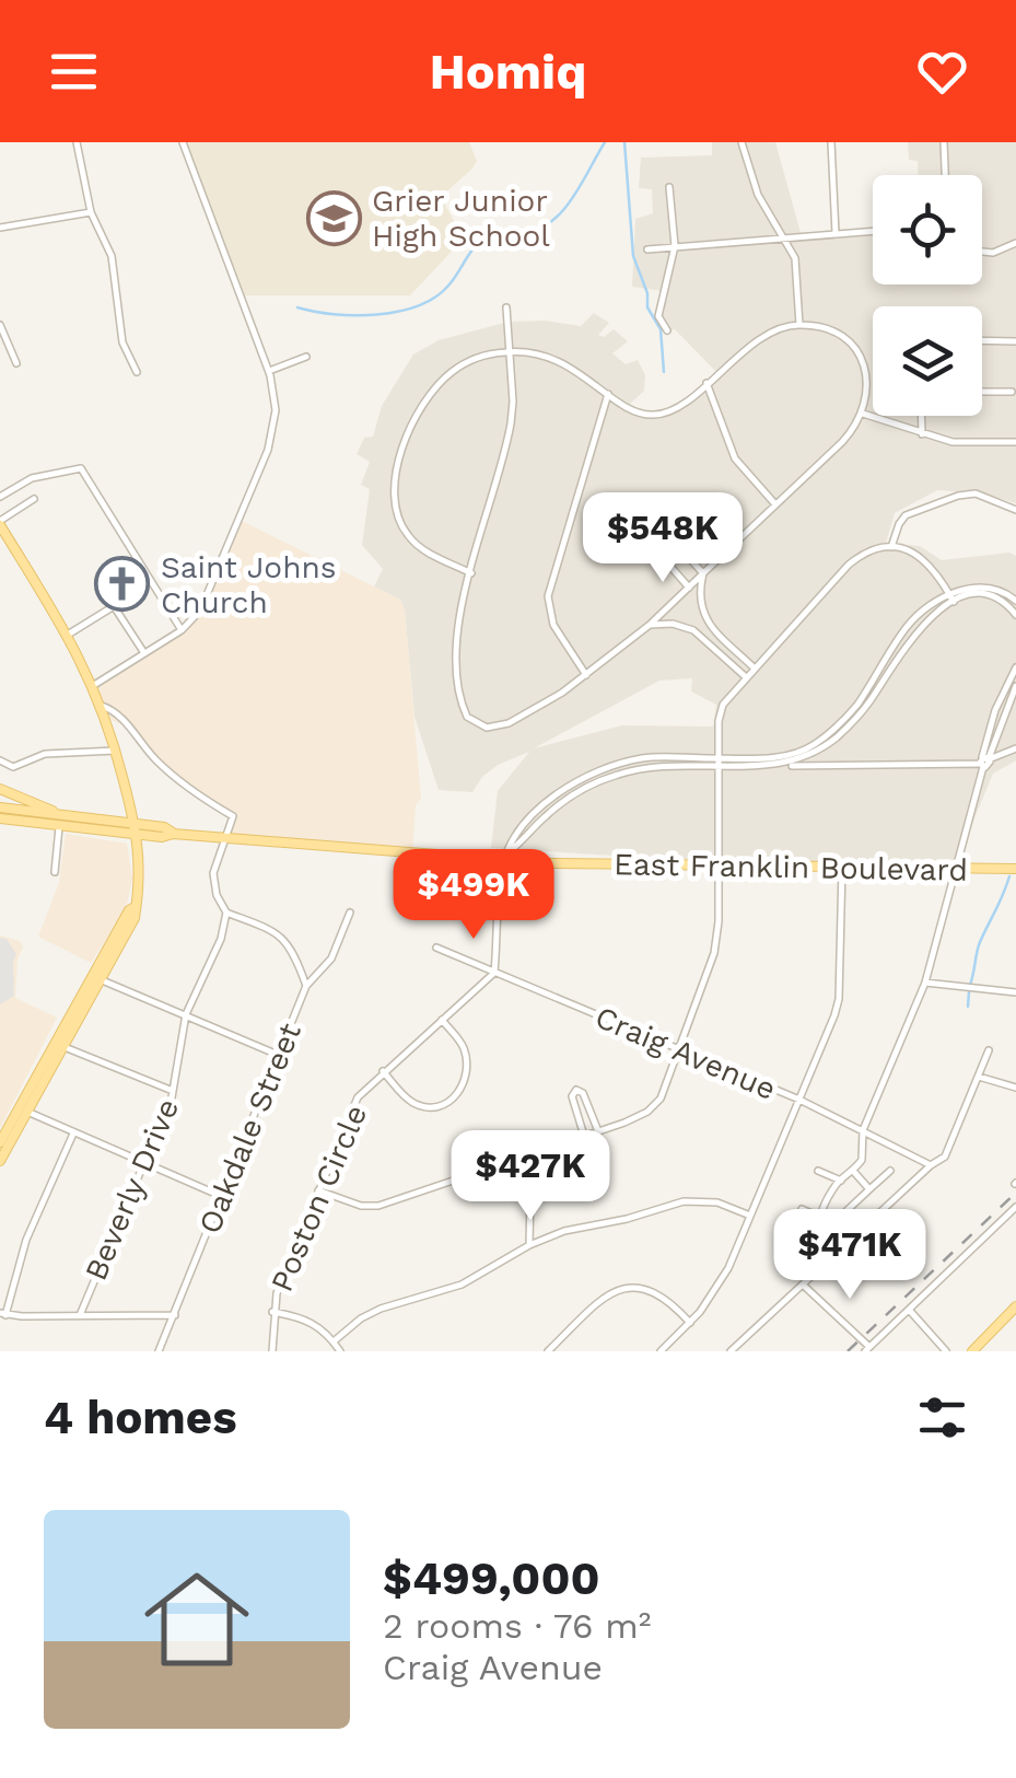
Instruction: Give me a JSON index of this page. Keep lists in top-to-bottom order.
{
  "streets": {
    "main road": ["East Franklin Boulevard"],
    "street": [
      "Craig Avenue",
      "Oakdale Street",
      "Beverly Drive",
      "Poston Circle"
    ]
  },
  "crossings": [
    ["East Franklin Boulevard", "Beverly Drive"],
    ["Craig Avenue", "Poston Circle"]
  ],
  "places": {
    "school or university": ["Grier Junior High School"],
    "church": ["Saint Johns Church"]
  },
  "page": {
    "header": "Homiq",
    "price": [
      "$548K",
      "$499K",
      "$427K",
      "$471K"
    ],
    "heading": "4 homes",
    "list": [
      {
        "name": "$499,000",
        "note": "2 rooms · 76 m² · Craig Avenue"
      }
    ]
  }
}
